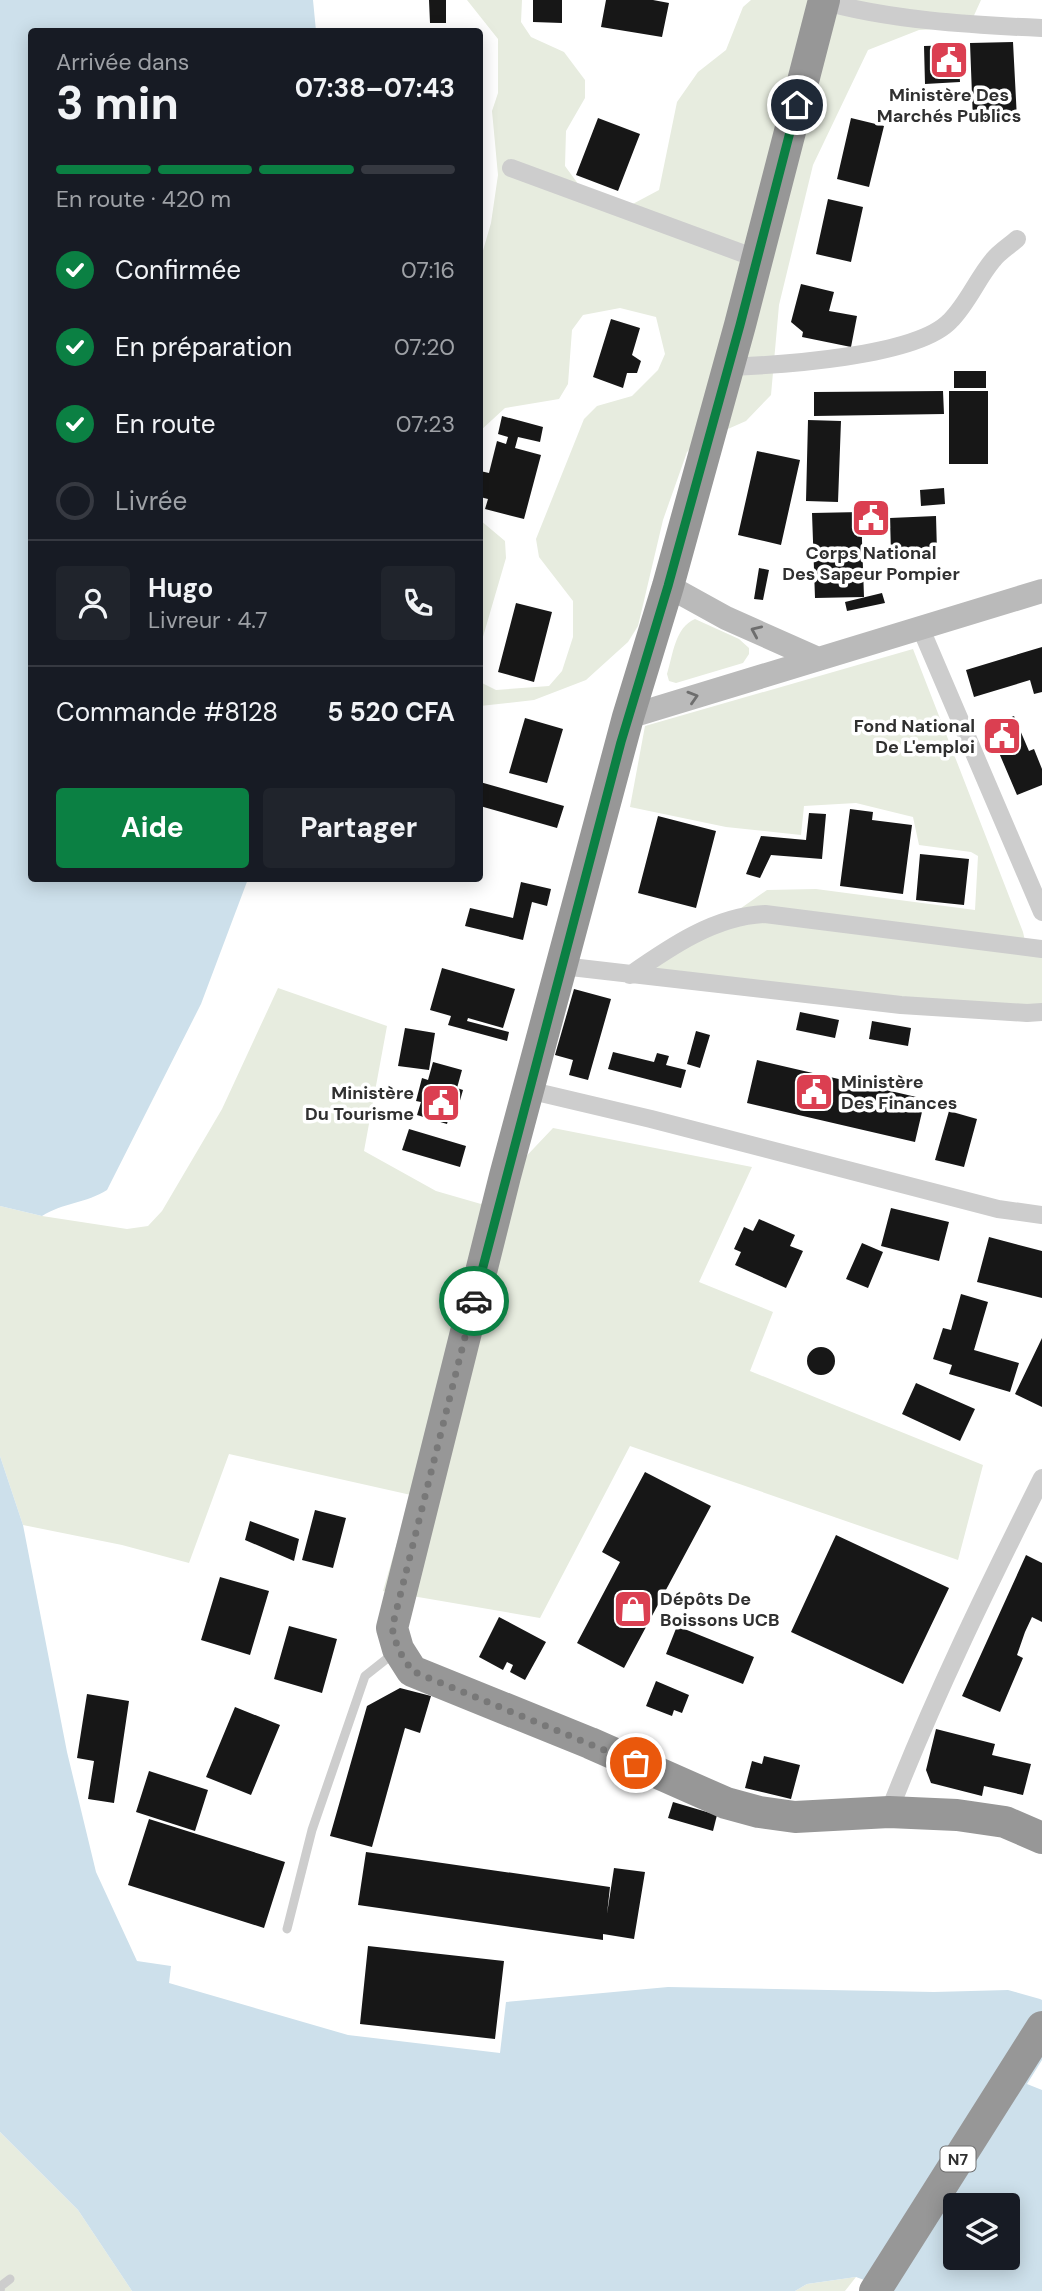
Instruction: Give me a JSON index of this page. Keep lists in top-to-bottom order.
{
  "streets": {
    "highway": ["N7"]
  },
  "places": {
    "public building": [
      "Ministère Des Marchés Publics",
      "Corps National Des Sapeur Pompier",
      "Fond National De L'emploi",
      "Ministère Des Finances",
      "Ministère Du Tourisme"
    ],
    "shop": ["Dépôts De Boissons UCB"]
  },
  "page": {
    "heading": ["3 min", "Arrivée dans", "07:38–07:43"],
    "panel": [
      "Hugo",
      "Livreur · 4.7",
      "Commande #8128",
      "5 520 CFA"
    ],
    "bar": "En route · 420 m",
    "list": [
      ["Confirmée", "07:16"],
      ["En préparation", "07:20"],
      ["En route", "07:23"],
      "Livrée"
    ],
    "buttons": ["Aide", "Partager"]
  }
}
